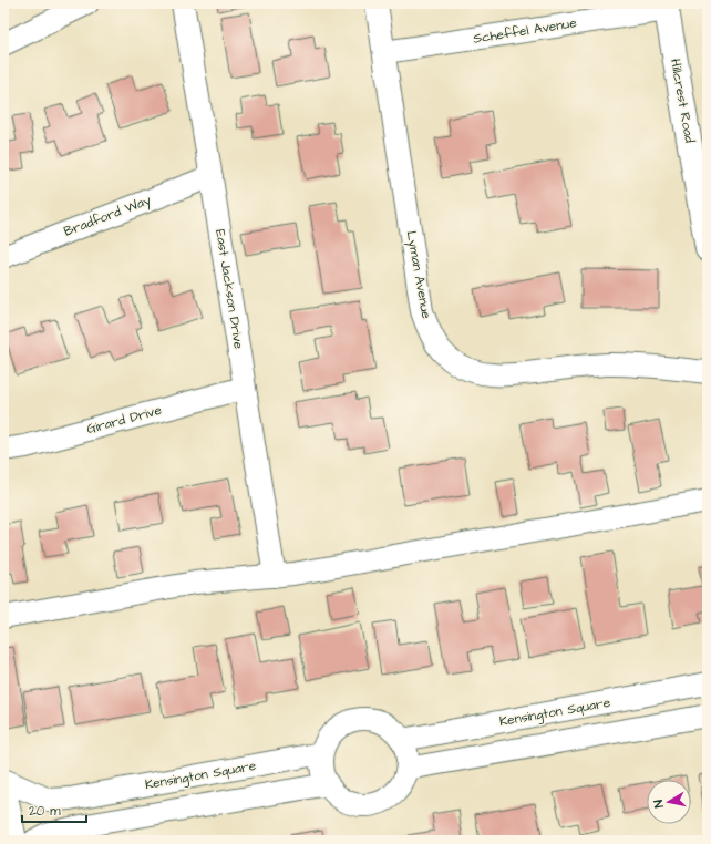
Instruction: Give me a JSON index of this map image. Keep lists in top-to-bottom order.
{
  "streets": {
    "street": [
      "Scheffel Avenue",
      "Hillcrest Road",
      "Bradford Way",
      "Lyman Avenue",
      "East Jackson Drive",
      "Girard Drive",
      "Kensington Square"
    ]
  },
  "crossings": [
    ["Scheffel Avenue", "Hillcrest Road"],
    ["Scheffel Avenue", "Lyman Avenue"],
    ["Bradford Way", "East Jackson Drive"],
    ["East Jackson Drive", "Girard Drive"]
  ],
  "scale_bar": "20 m",
  "north": "left"
}
